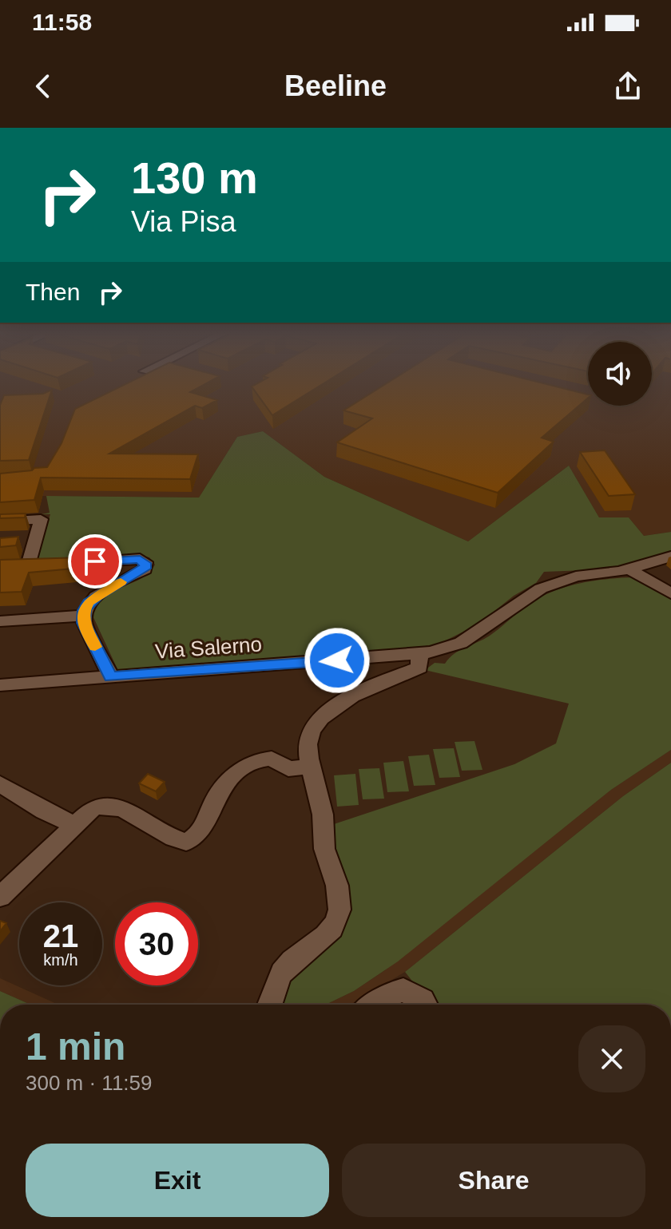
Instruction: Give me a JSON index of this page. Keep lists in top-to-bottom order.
{
  "streets": {
    "street": ["Via Salerno"]
  },
  "page": {
    "status": "11:58",
    "header": "Beeline",
    "turn": ["130 m", "Via Pisa"],
    "then": "Then",
    "speed": "21 km/h",
    "limit": "30",
    "heading": ["1 min", "300 m · 11:59"],
    "buttons": ["Exit", "Share"]
  }
}
